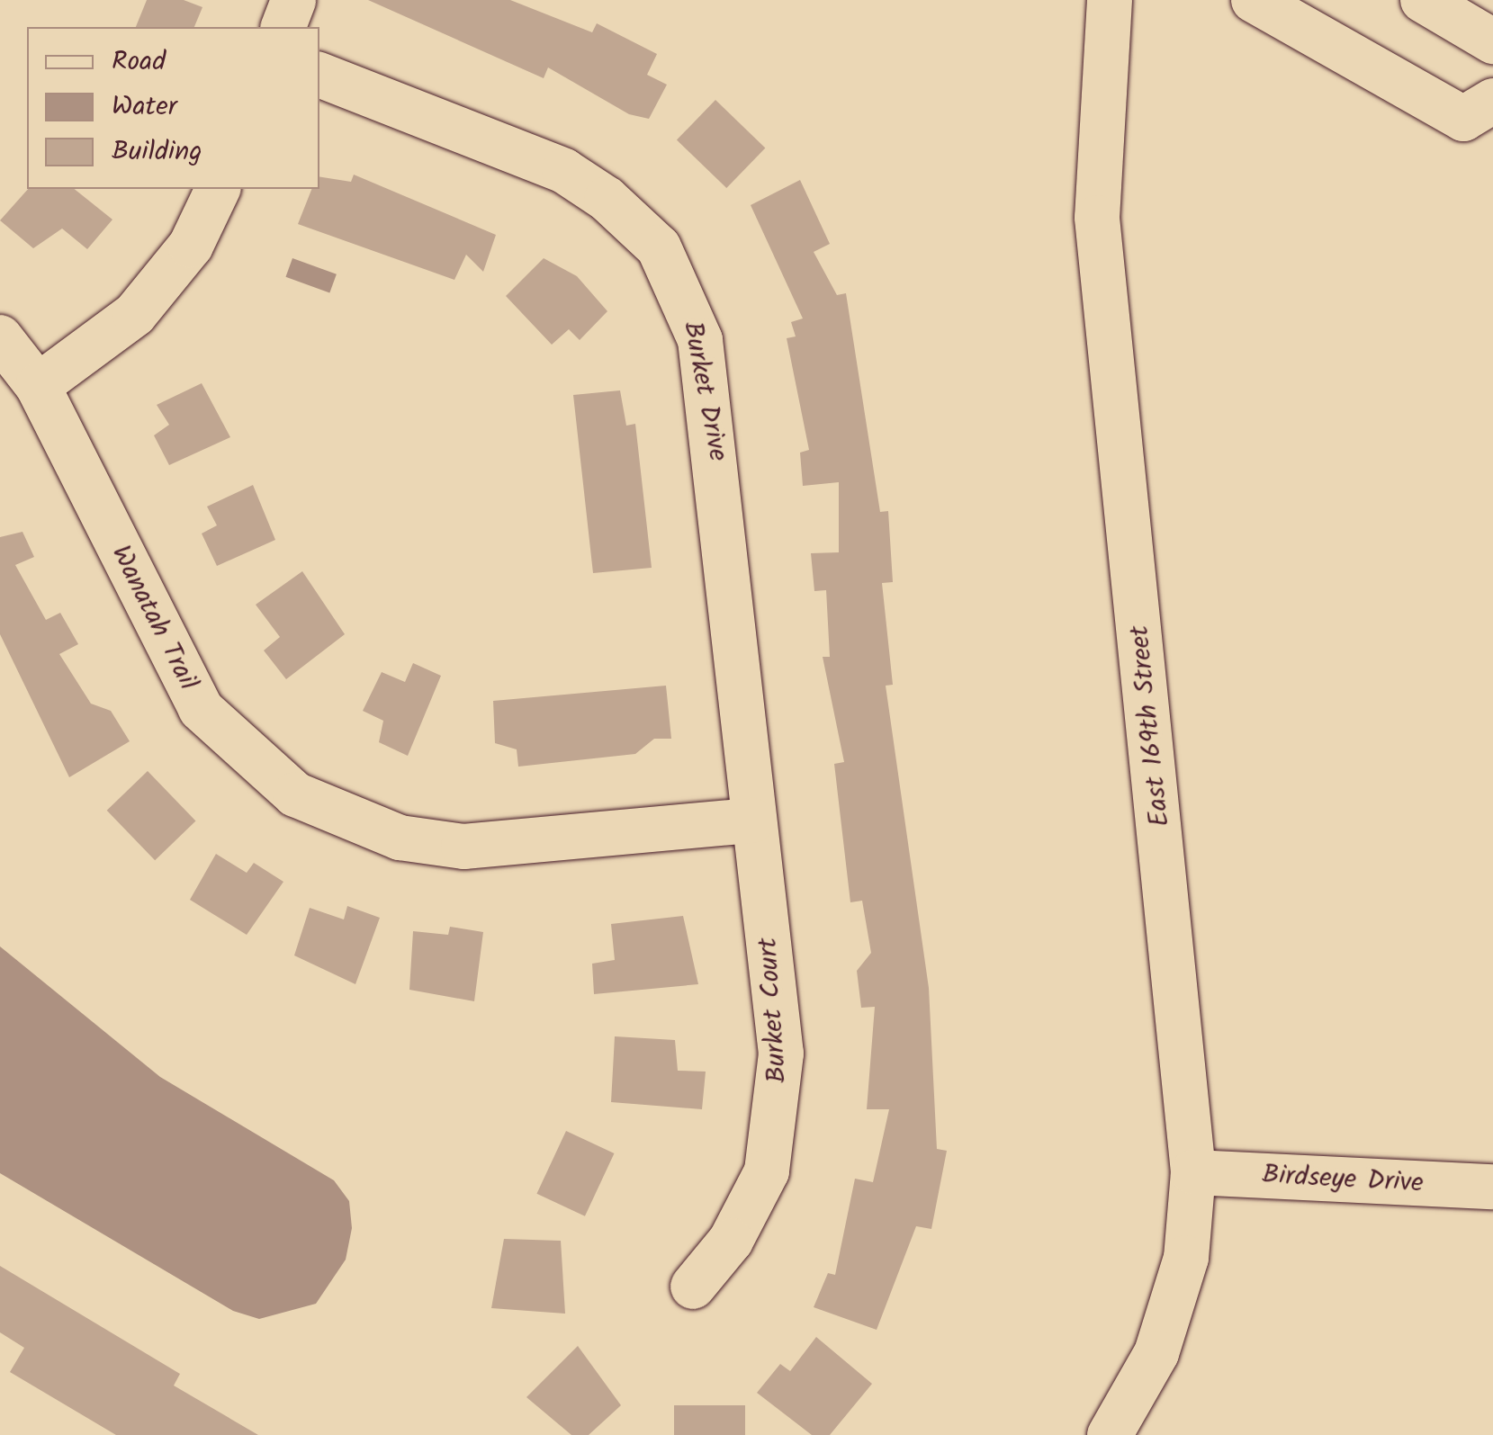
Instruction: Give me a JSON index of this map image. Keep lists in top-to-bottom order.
{
  "streets": {
    "street": [
      "Burket Drive",
      "Wanatah Trail",
      "East 169th Street",
      "Burket Court",
      "Birdseye Drive"
    ]
  },
  "crossings": [
    ["Burket Drive", "Wanatah Trail"],
    ["Burket Drive", "Burket Court"],
    ["Wanatah Trail", "Burket Court"],
    ["East 169th Street", "Birdseye Drive"]
  ],
  "legend": ["Road", "Water", "Building"]
}
